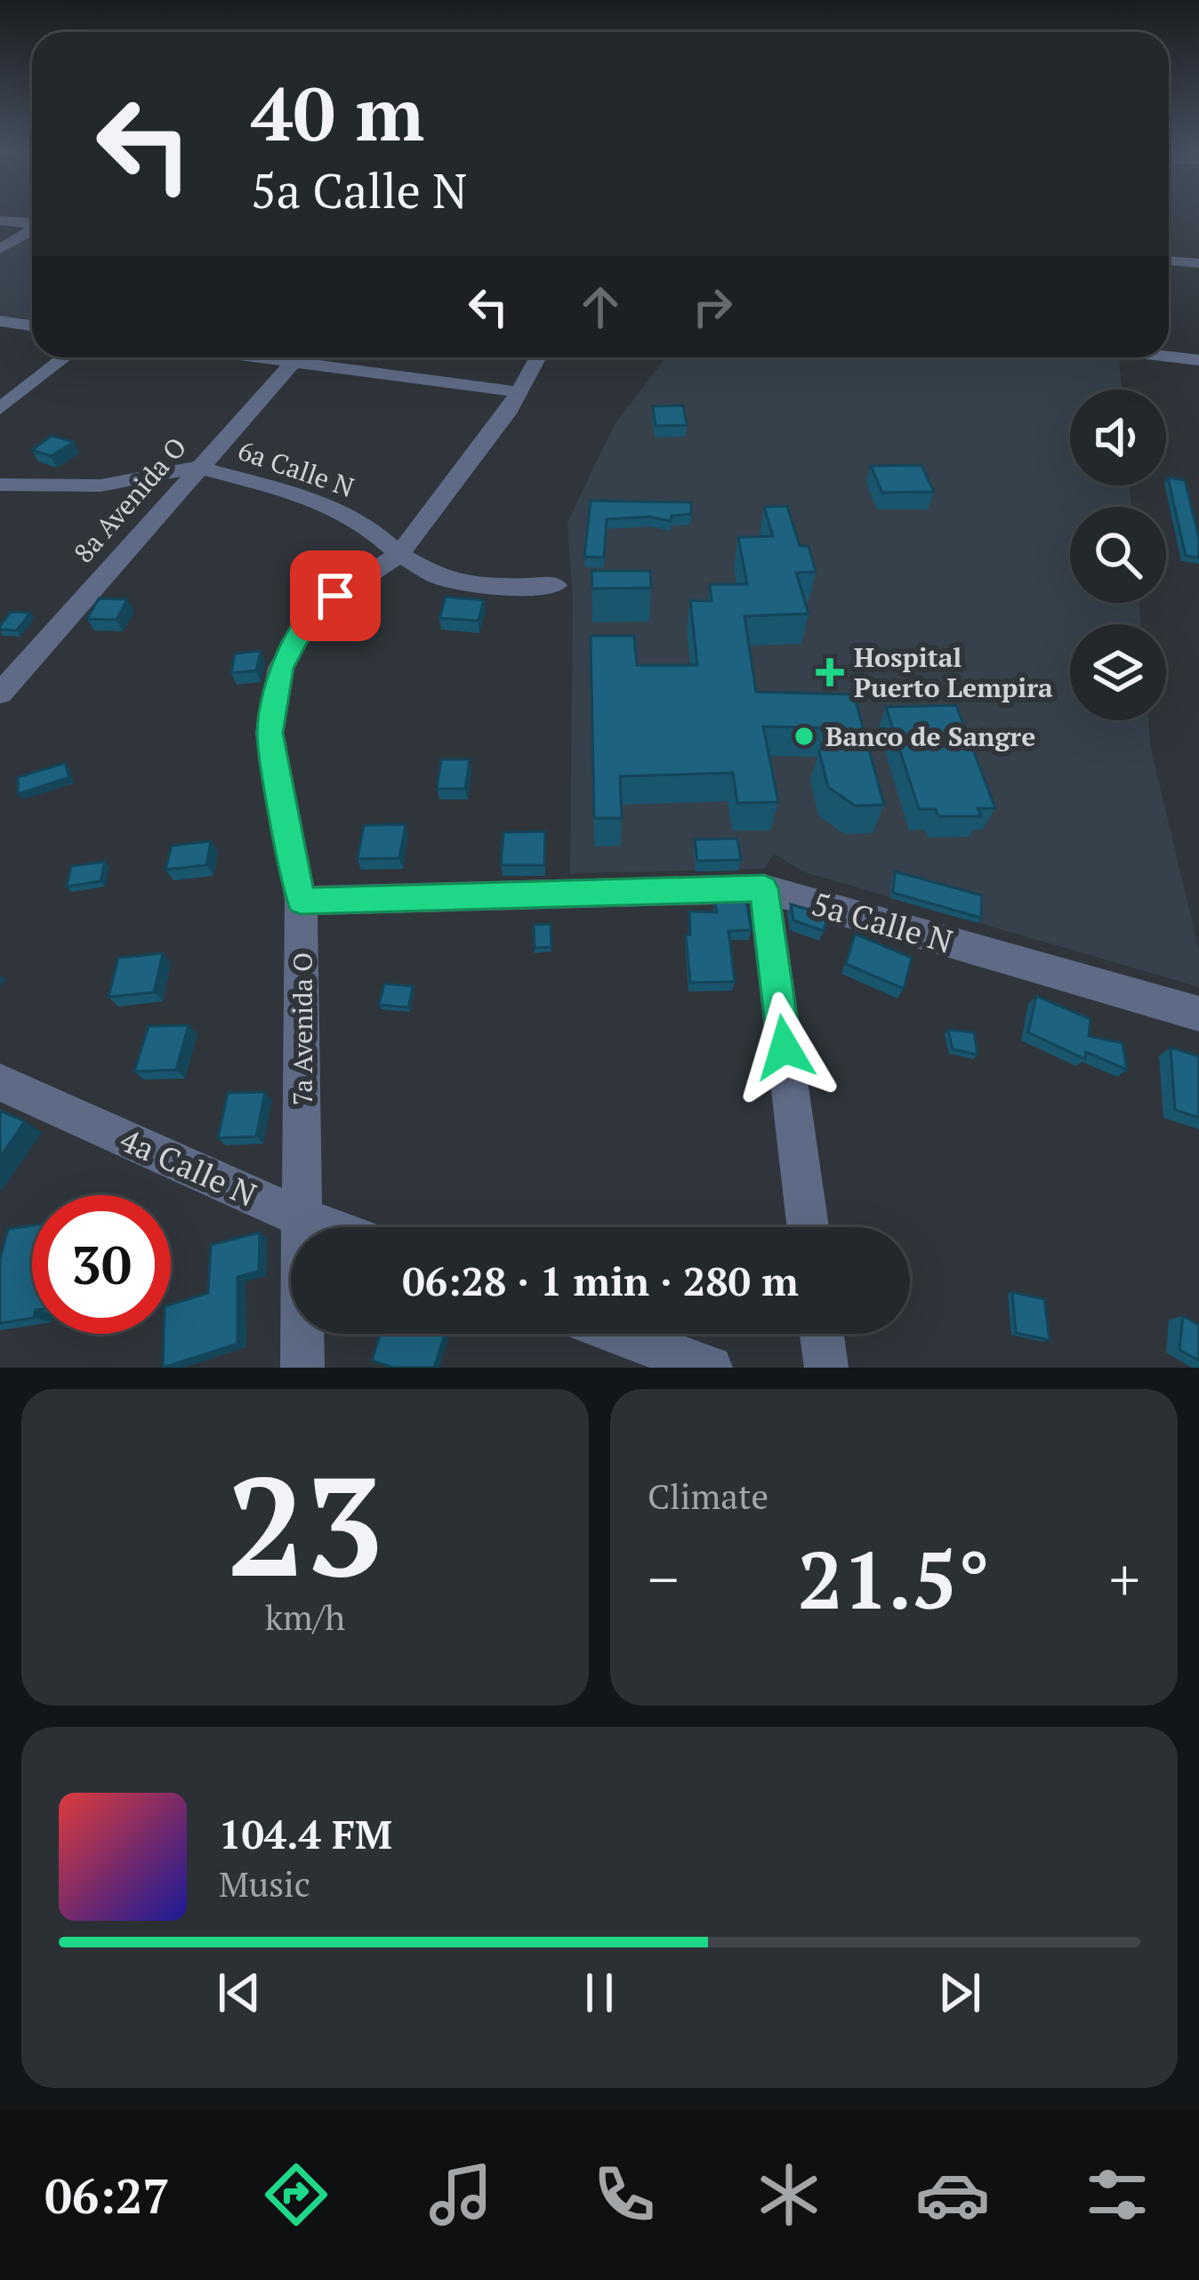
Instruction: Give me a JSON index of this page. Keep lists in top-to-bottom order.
{
  "streets": {
    "street": [
      "6a Calle N",
      "8a Avenida O",
      "5a Calle N",
      "7a Avenida O",
      "4a Calle N"
    ]
  },
  "crossings": [
    ["6a Calle N", "8a Avenida O"],
    ["6a Calle N", "7a Avenida O"],
    ["5a Calle N", "7a Avenida O"],
    ["7a Avenida O", "4a Calle N"]
  ],
  "places": {
    "health": ["Hospital Puerto Lempira"],
    "other": ["Banco de Sangre"]
  },
  "page": {
    "turn": ["40 m", "5a Calle N"],
    "limit": "30",
    "trip": "06:28 · 1 min · 280 m",
    "tile": [
      ["23", "km/h"],
      "Climate"
    ],
    "heat": ["−", "21.5°", "+"],
    "song": ["104.4 FM", "Music"],
    "tabs": "06:27"
  }
}
